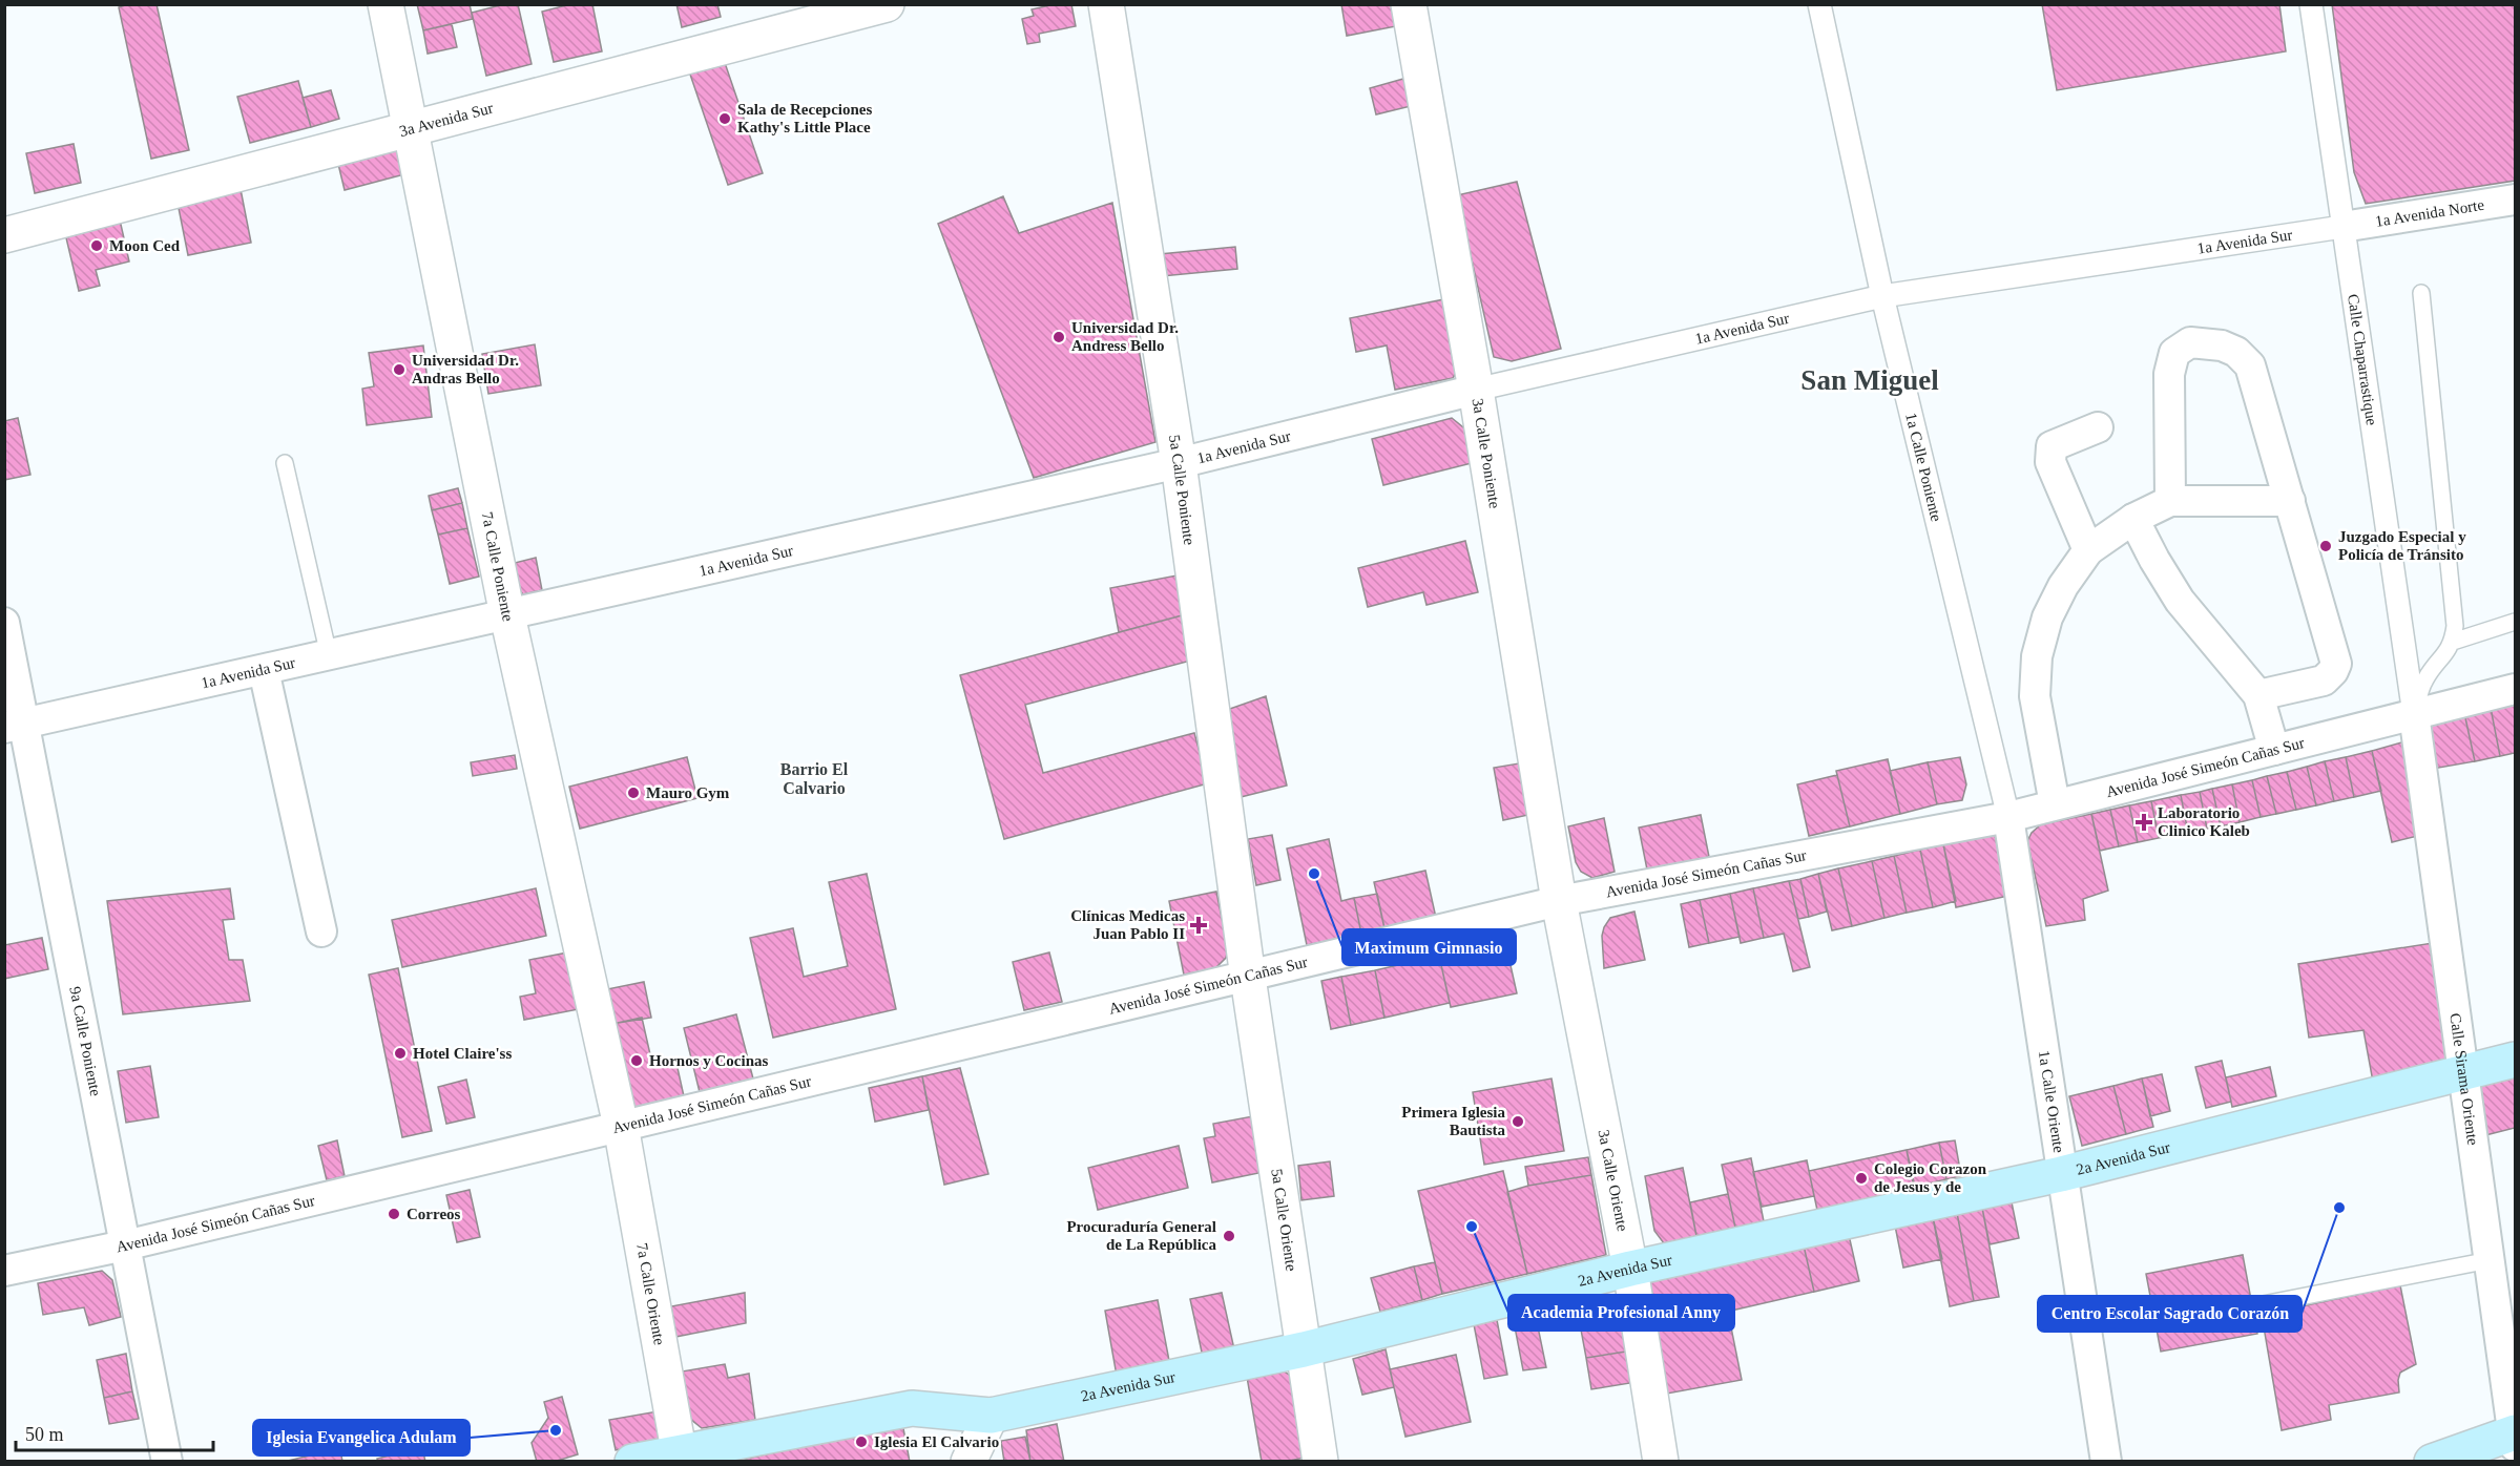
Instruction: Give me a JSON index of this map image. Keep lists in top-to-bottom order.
{
  "streets": {
    "main road": ["2a Avenida Sur"],
    "street": [
      "3a Avenida Sur",
      "1a Avenida Norte",
      "1a Avenida Sur",
      "Calle Chaparrastique",
      "3a Calle Poniente",
      "1a Calle Poniente",
      "5a Calle Poniente",
      "7a Calle Poniente",
      "Avenida José Simeón Cañas Sur",
      "9a Calle Poniente",
      "Calle Sirama Oriente",
      "1a Calle Oriente",
      "3a Calle Oriente",
      "5a Calle Oriente",
      "7a Calle Oriente"
    ]
  },
  "crossings": [
    ["3a Avenida Sur", "7a Calle Poniente"],
    ["1a Avenida Norte", "1a Avenida Sur"],
    ["1a Avenida Norte", "Calle Chaparrastique"],
    ["1a Avenida Sur", "Calle Chaparrastique"],
    ["1a Avenida Sur", "3a Calle Poniente"],
    ["1a Avenida Sur", "1a Calle Poniente"],
    ["1a Avenida Sur", "5a Calle Poniente"],
    ["1a Avenida Sur", "7a Calle Poniente"],
    ["1a Avenida Sur", "9a Calle Poniente"],
    ["Calle Chaparrastique", "Avenida José Simeón Cañas Sur"],
    ["Calle Chaparrastique", "Calle Sirama Oriente"],
    ["3a Calle Poniente", "Avenida José Simeón Cañas Sur"],
    ["3a Calle Poniente", "3a Calle Oriente"],
    ["1a Calle Poniente", "Avenida José Simeón Cañas Sur"],
    ["1a Calle Poniente", "1a Calle Oriente"],
    ["5a Calle Poniente", "Avenida José Simeón Cañas Sur"],
    ["5a Calle Poniente", "5a Calle Oriente"],
    ["7a Calle Poniente", "Avenida José Simeón Cañas Sur"],
    ["7a Calle Poniente", "7a Calle Oriente"],
    ["Avenida José Simeón Cañas Sur", "9a Calle Poniente"],
    ["Avenida José Simeón Cañas Sur", "Calle Sirama Oriente"],
    ["Avenida José Simeón Cañas Sur", "1a Calle Oriente"],
    ["Avenida José Simeón Cañas Sur", "3a Calle Oriente"],
    ["Avenida José Simeón Cañas Sur", "5a Calle Oriente"],
    ["Avenida José Simeón Cañas Sur", "7a Calle Oriente"],
    ["Calle Sirama Oriente", "2a Avenida Sur"],
    ["1a Calle Oriente", "2a Avenida Sur"],
    ["2a Avenida Sur", "3a Calle Oriente"],
    ["2a Avenida Sur", "5a Calle Oriente"],
    ["2a Avenida Sur", "7a Calle Oriente"]
  ],
  "districts": ["San Miguel", "Barrio El Calvario"],
  "places": {
    "other": [
      "Sala de Recepciones Kathy's Little Place",
      "Moon Ced",
      "Universidad Dr. Andress Bello",
      "Universidad Dr. Andras Bello",
      "Juzgado Especial y Policía de Tránsito",
      "Mauro Gym",
      "Maximum Gimnasio",
      "Hotel Claire'ss",
      "Hornos y Cocinas",
      "Primera Iglesia Bautista",
      "Colegio Corazon de Jesus y de",
      "Centro Escolar Sagrado Corazón",
      "Correos",
      "Academia Profesional Anny",
      "Procuraduría General de La República",
      "Iglesia Evangelica Adulam",
      "Iglesia El Calvario"
    ],
    "health": ["Laboratorio Clinico Kaleb", "Clínicas Medicas Juan Pablo II"]
  },
  "scale_bar": "50 m"
}
